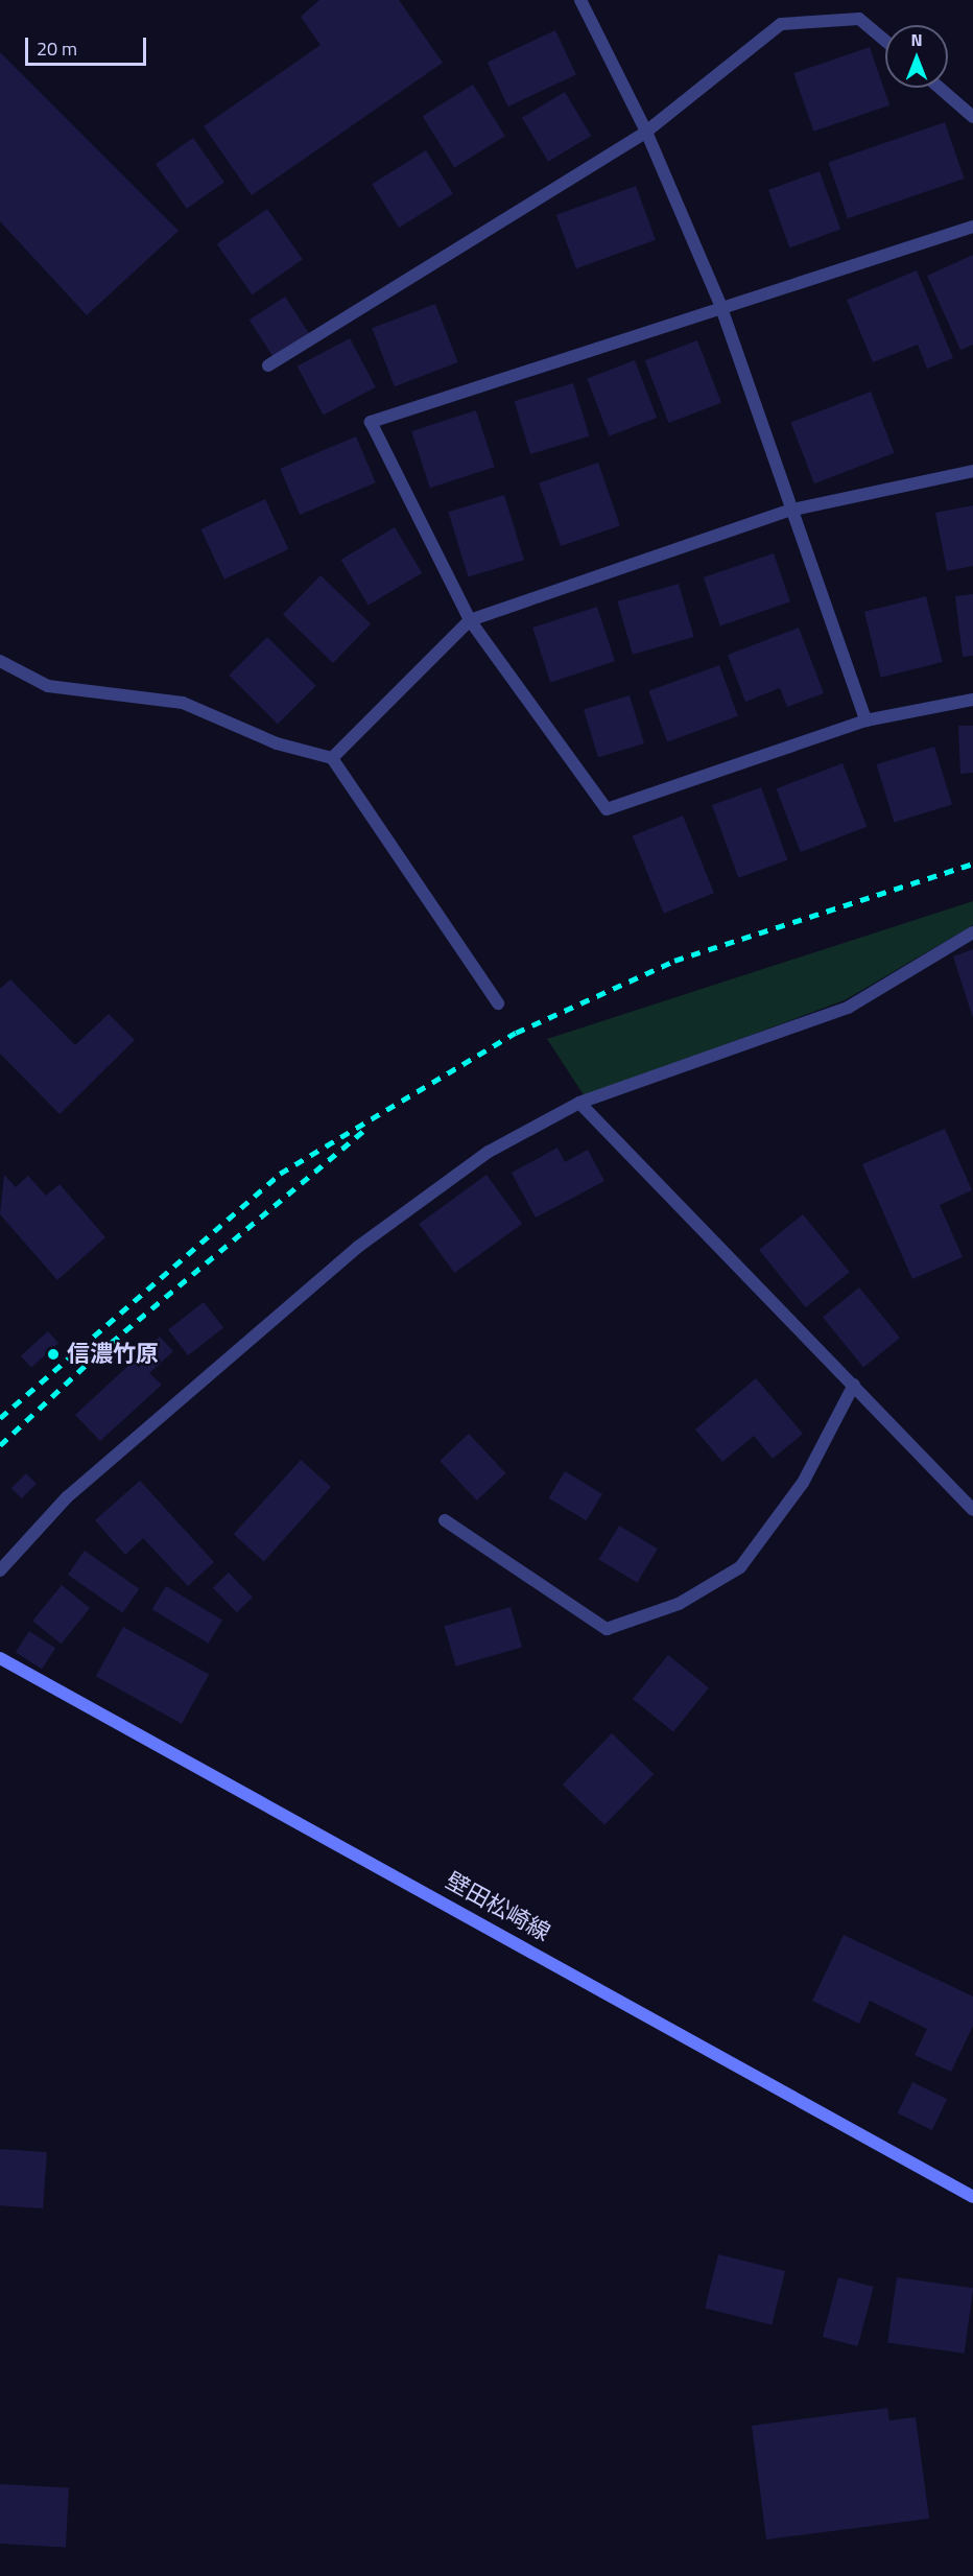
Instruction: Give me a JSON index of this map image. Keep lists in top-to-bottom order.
{
  "streets": {
    "main road": ["壁田松崎線"]
  },
  "places": ["信濃竹原"],
  "scale_bar": "20 m",
  "north": "top"
}
